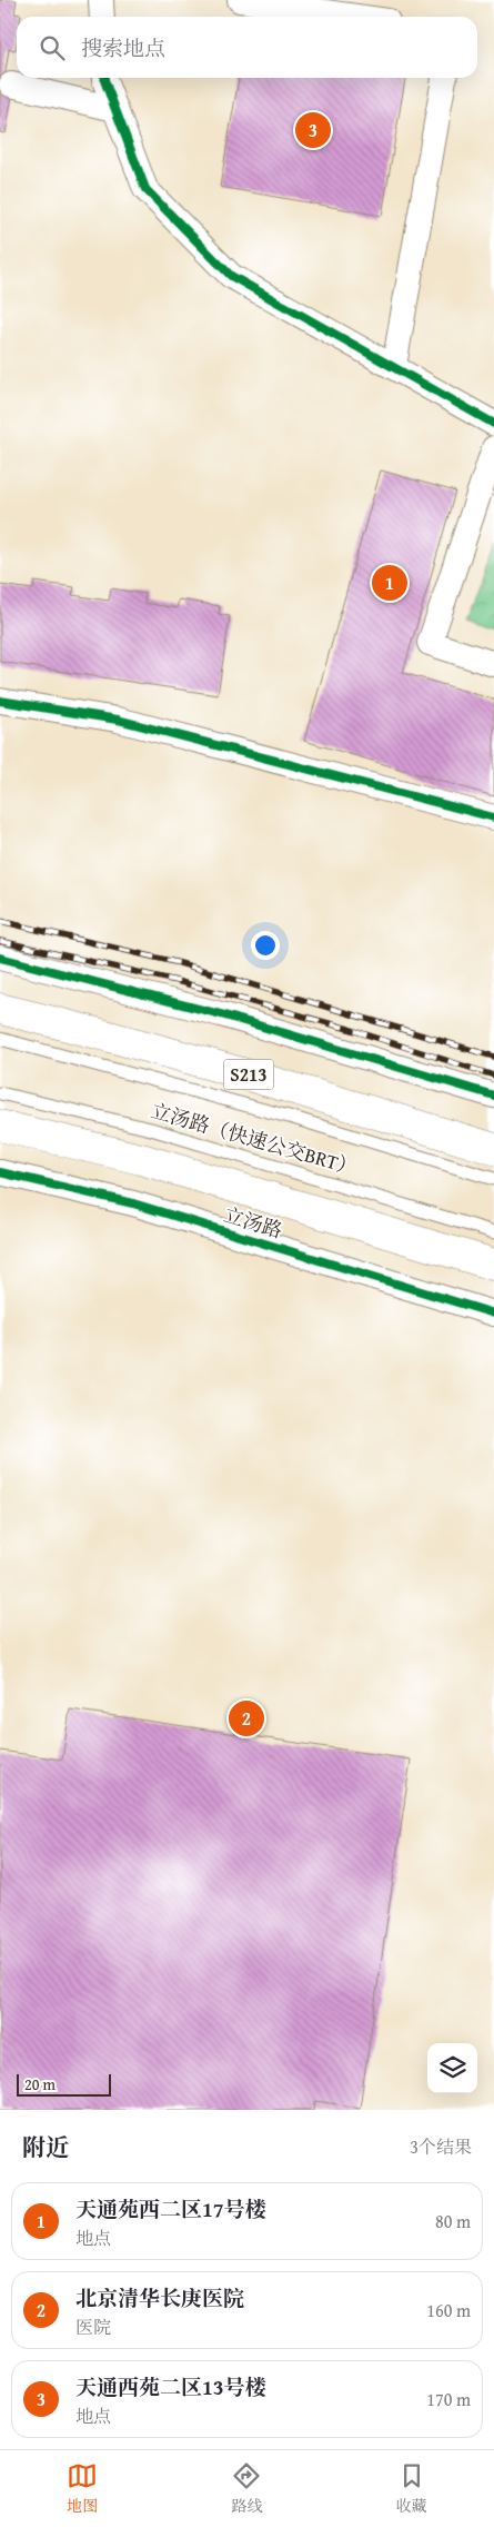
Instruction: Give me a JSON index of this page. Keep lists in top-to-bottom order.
{
  "streets": {
    "main road": ["S213", "立汤路"],
    "lane": ["立汤路（快速公交BRT）"]
  },
  "scale_bar": "20 m",
  "page": {
    "search": "搜索地点",
    "pins": ["3", "1", "2"],
    "scale": "20 m",
    "heading": ["附近", "3个结果"],
    "list": [
      {
        "mark": "1",
        "name": "天通苑西二区17号楼",
        "note": "地点",
        "value": "80 m"
      },
      {
        "mark": "2",
        "name": "北京清华长庚医院",
        "note": "医院",
        "value": "160 m"
      },
      {
        "mark": "3",
        "name": "天通西苑二区13号楼",
        "note": "地点",
        "value": "170 m"
      }
    ],
    "nav": ["地图", "路线", "收藏"]
  }
}
